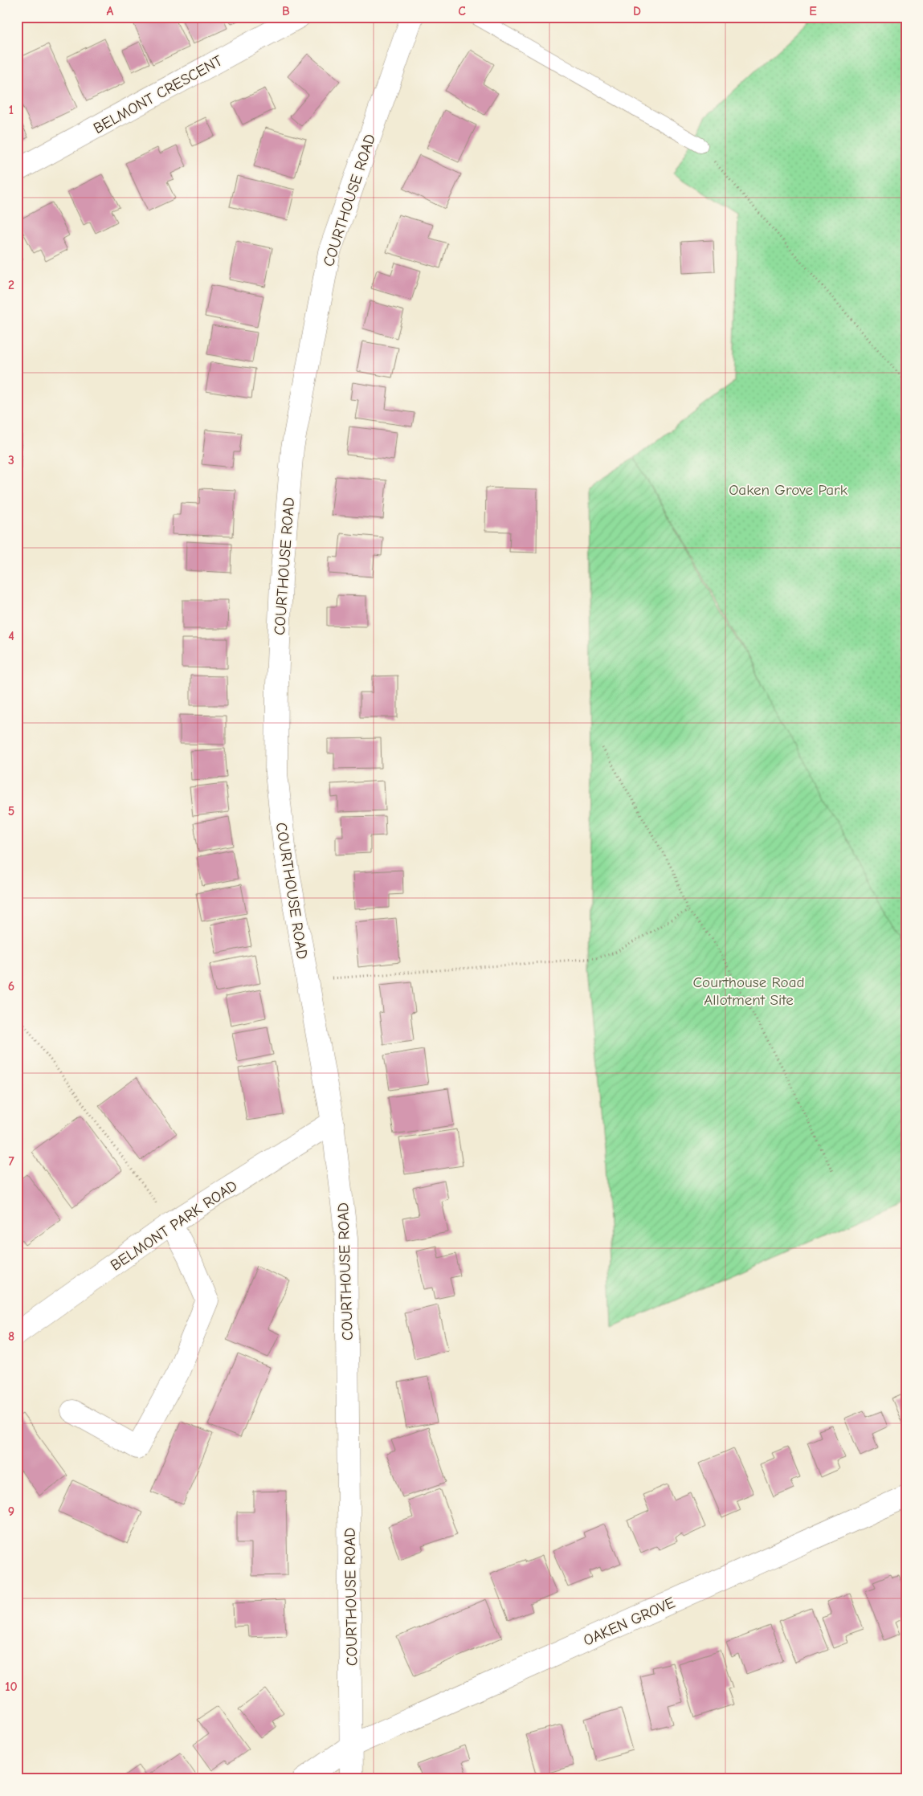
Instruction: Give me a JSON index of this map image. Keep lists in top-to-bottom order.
{
  "streets": {
    "street": [
      "BELMONT CRESCENT",
      "COURTHOUSE ROAD",
      "BELMONT PARK ROAD",
      "OAKEN GROVE"
    ]
  },
  "crossings": [
    ["COURTHOUSE ROAD", "BELMONT PARK ROAD"],
    ["COURTHOUSE ROAD", "OAKEN GROVE"]
  ],
  "parks": ["Oaken Grove Park", "Courthouse Road Allotment Site"],
  "grid": {
    "columns": [
      "A",
      "B",
      "C",
      "D",
      "E"
    ],
    "rows": [
      "1",
      "2",
      "3",
      "4",
      "5",
      "6",
      "7",
      "8",
      "9",
      "10"
    ]
  }
}
